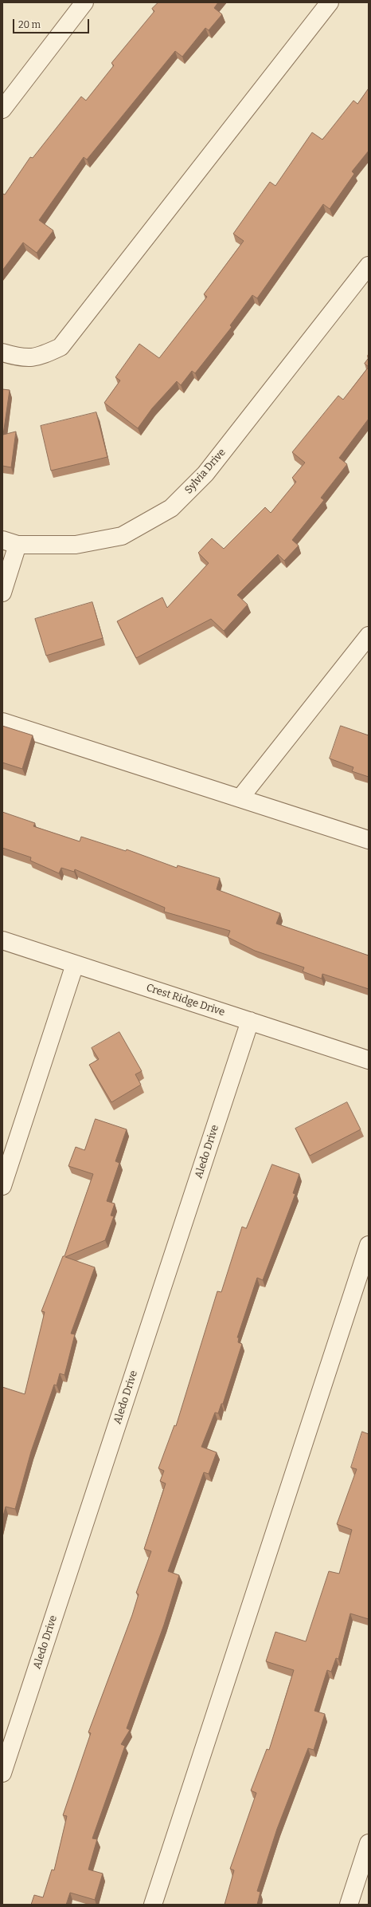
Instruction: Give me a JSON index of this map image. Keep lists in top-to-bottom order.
{
  "streets": {
    "street": ["Sylvia Drive", "Crest Ridge Drive", "Aledo Drive"]
  },
  "crossings": [
    ["Crest Ridge Drive", "Aledo Drive"]
  ],
  "scale_bar": "20 m"
}
